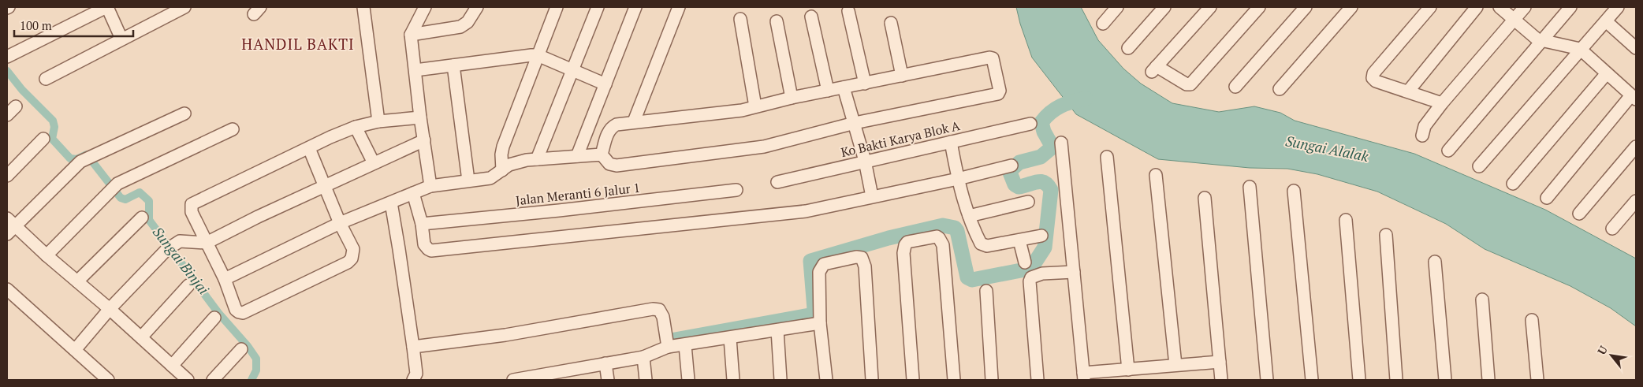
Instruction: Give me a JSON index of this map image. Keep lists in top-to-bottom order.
{
  "streets": {
    "street": ["Ko Bakti Karya Blok A", "Jalan Meranti 6 Jalur 1"]
  },
  "districts": ["HANDIL BAKTI"],
  "water": ["Sungai Alalak", "Sungai Binjai"],
  "scale_bar": "100 m",
  "north": "top left"
}
